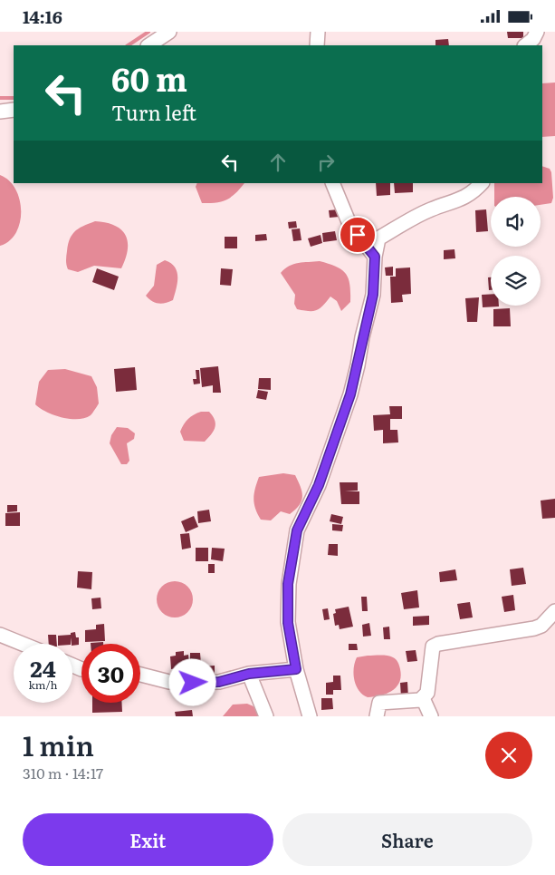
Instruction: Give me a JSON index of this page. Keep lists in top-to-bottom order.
{
  "page": {
    "status": "14:16",
    "turn": ["60 m", "Turn left"],
    "speed": "24 km/h",
    "limit": "30",
    "heading": ["1 min", "310 m · 14:17"],
    "buttons": ["Exit", "Share"]
  }
}
